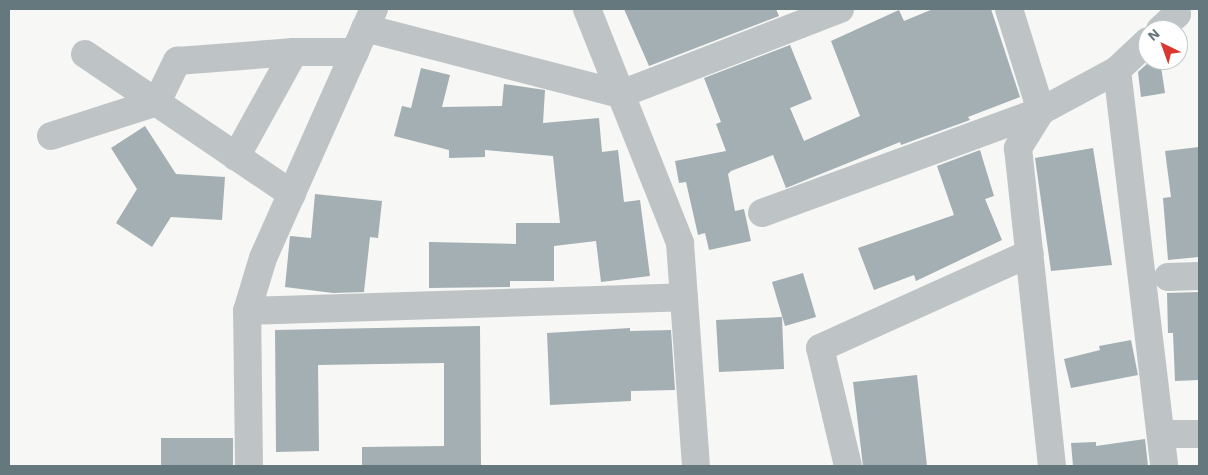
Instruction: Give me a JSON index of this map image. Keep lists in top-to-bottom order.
{
  "north": "top left"
}
